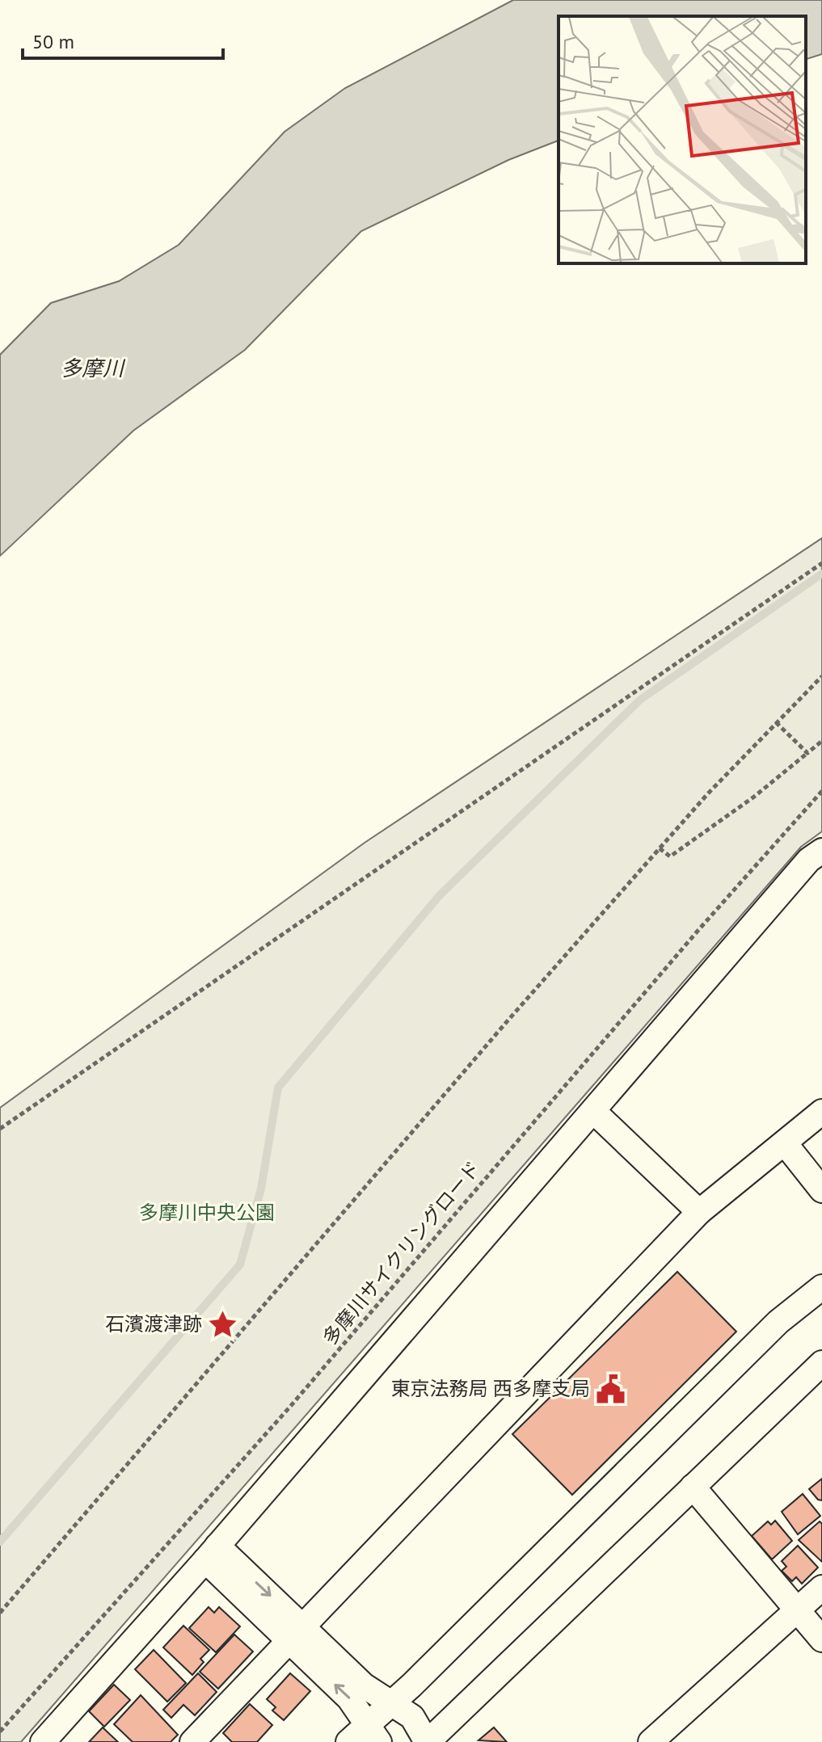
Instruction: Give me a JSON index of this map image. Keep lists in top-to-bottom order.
{
  "streets": {
    "path": ["多摩川サイクリングロード"]
  },
  "water": ["多摩川"],
  "parks": ["多摩川中央公園"],
  "places": {
    "place": ["石濱渡津跡"],
    "public building": ["東京法務局 西多摩支局"]
  },
  "scale_bar": "50 m"
}
